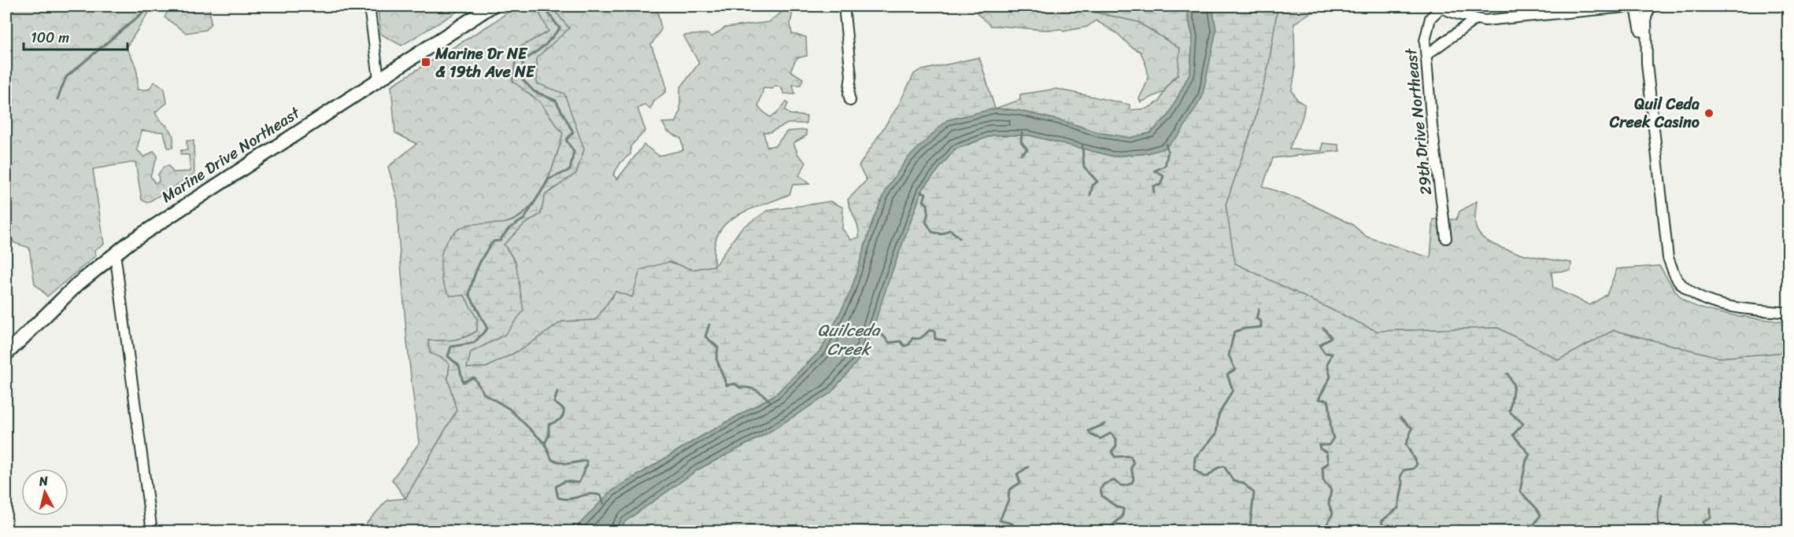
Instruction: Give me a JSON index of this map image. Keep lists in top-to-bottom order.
{
  "streets": {
    "main road": ["Marine Drive Northeast"],
    "street": ["29th Drive Northeast"]
  },
  "water": ["Quilceda Creek"],
  "places": {
    "transit": ["Marine Dr NE & 19th Ave NE"],
    "other": ["Quil Ceda Creek Casino"]
  },
  "scale_bar": "100 m",
  "north": "top"
}
